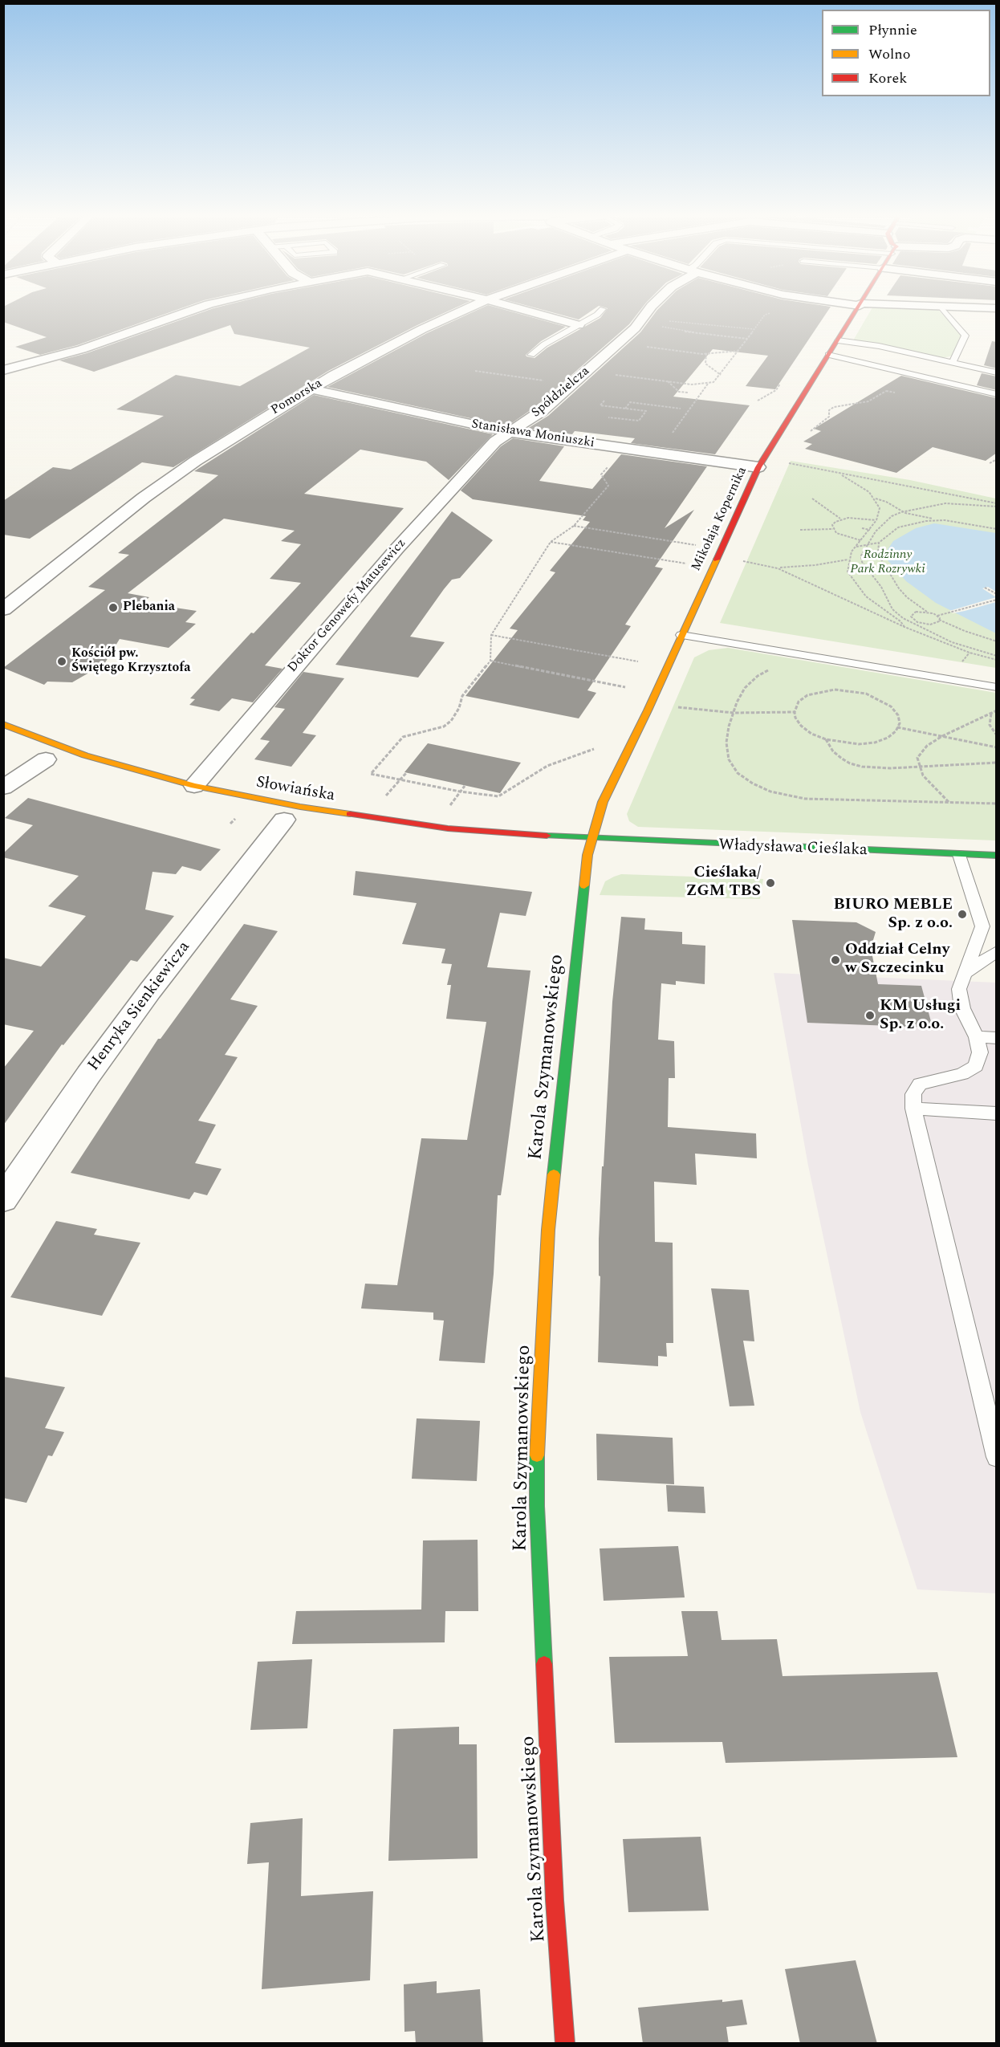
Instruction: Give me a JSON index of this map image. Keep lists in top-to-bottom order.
{
  "streets": {
    "street": [
      "Spółdzielcza",
      "Pomorska",
      "Stanisława Moniuszki",
      "Mikołaja Kopernika",
      "Doktor Genowefy Matusewicz",
      "Słowiańska",
      "Władysława Cieślaka",
      "Henryka Sienkiewicza",
      "Karola Szymanowskiego"
    ]
  },
  "crossings": [
    ["Spółdzielcza", "Stanisława Moniuszki"],
    ["Spółdzielcza", "Doktor Genowefy Matusewicz"],
    ["Pomorska", "Stanisława Moniuszki"],
    ["Stanisława Moniuszki", "Mikołaja Kopernika"],
    ["Stanisława Moniuszki", "Doktor Genowefy Matusewicz"],
    ["Mikołaja Kopernika", "Słowiańska"],
    ["Mikołaja Kopernika", "Władysława Cieślaka"],
    ["Mikołaja Kopernika", "Karola Szymanowskiego"],
    ["Doktor Genowefy Matusewicz", "Słowiańska"],
    ["Słowiańska", "Władysława Cieślaka"]
  ],
  "parks": ["Rodzinny Park Rozrywki"],
  "places": [
    "Plebania",
    "Kościół pw. Świętego Krzysztofa",
    "Cieślaka/ ZGM TBS",
    "BIURO MEBLE Sp. z o.o.",
    "Oddział Celny w Szczecinku",
    "KM Usługi Sp. z o.o."
  ],
  "legend": ["Płynnie", "Wolno", "Korek"]
}
